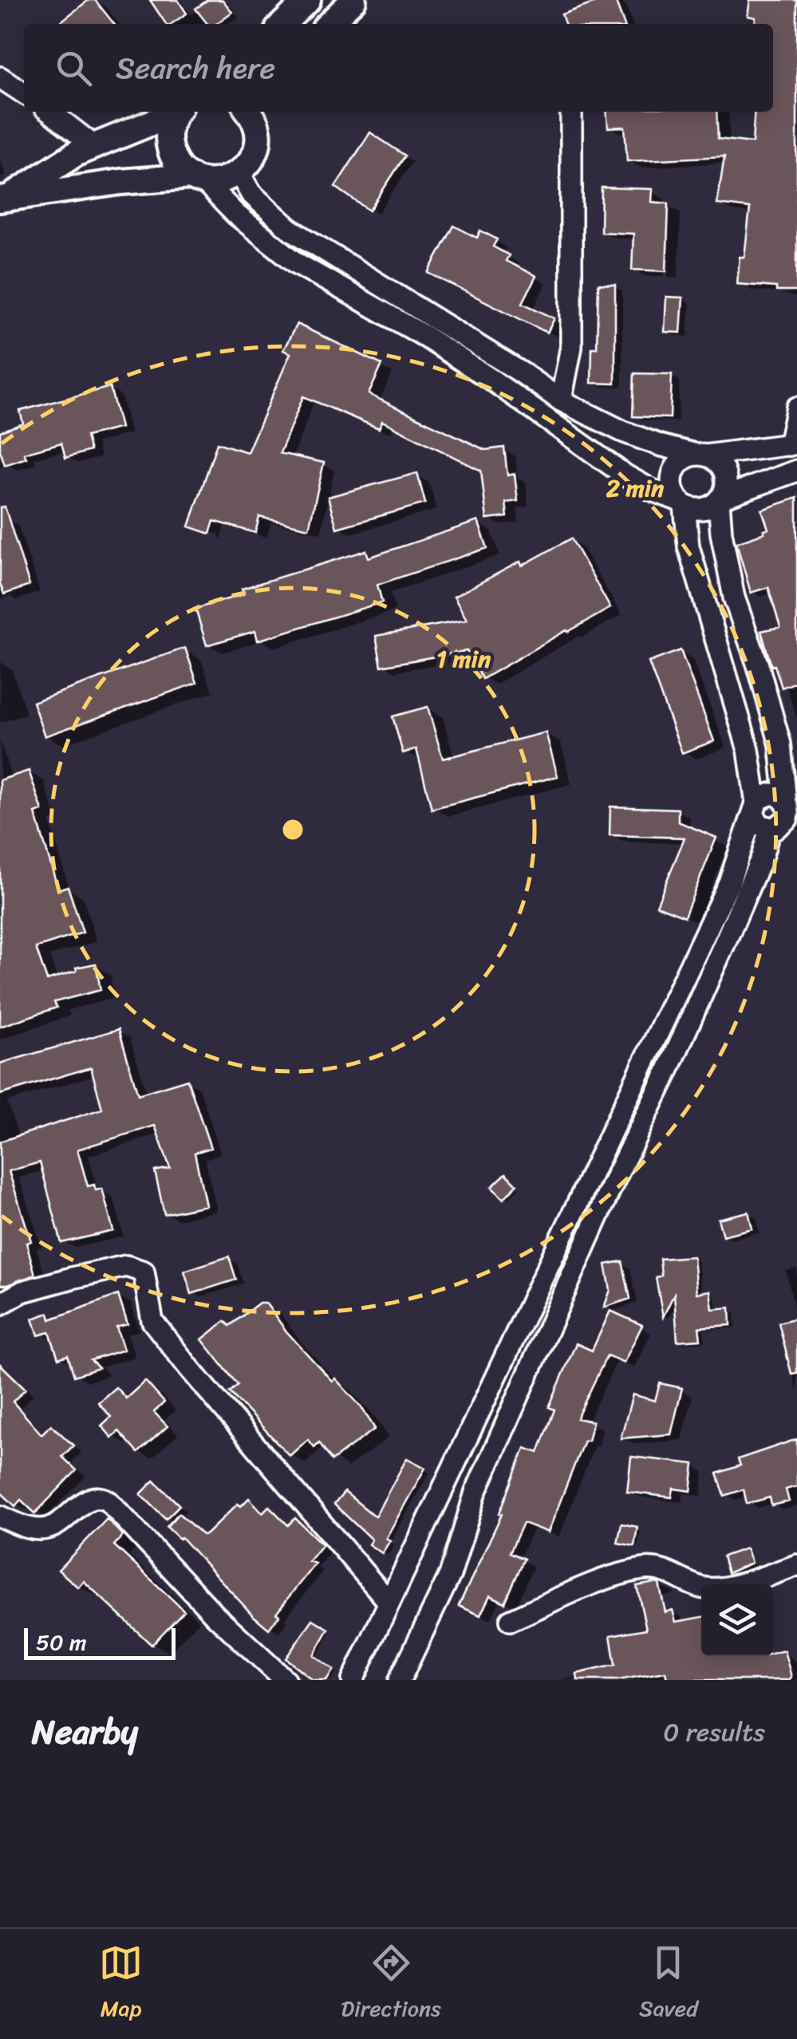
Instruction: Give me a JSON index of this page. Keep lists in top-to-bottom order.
{
  "scale_bar": "50 m",
  "page": {
    "search": "Search here",
    "scale": "50 m",
    "heading": ["Nearby", "0 results"],
    "nav": ["Map", "Directions", "Saved"]
  },
  "rings": ["2 min", "1 min"]
}
